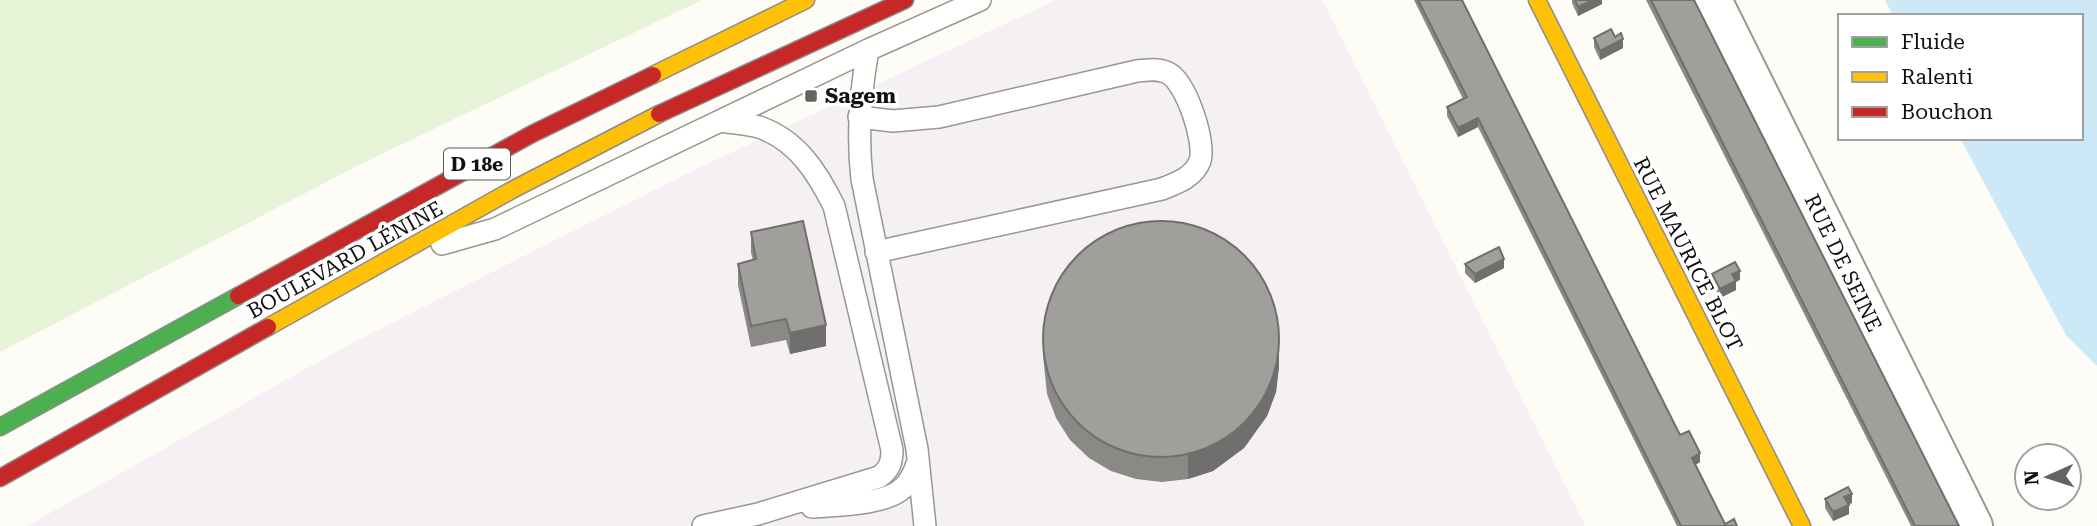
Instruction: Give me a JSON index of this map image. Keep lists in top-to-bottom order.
{
  "streets": {
    "main road": ["D 18e", "RUE MAURICE BLOT", "BOULEVARD LÉNINE"],
    "street": ["RUE DE SEINE"]
  },
  "places": {
    "transit": ["Sagem"]
  },
  "legend": ["Fluide", "Ralenti", "Bouchon"],
  "north": "left"
}
